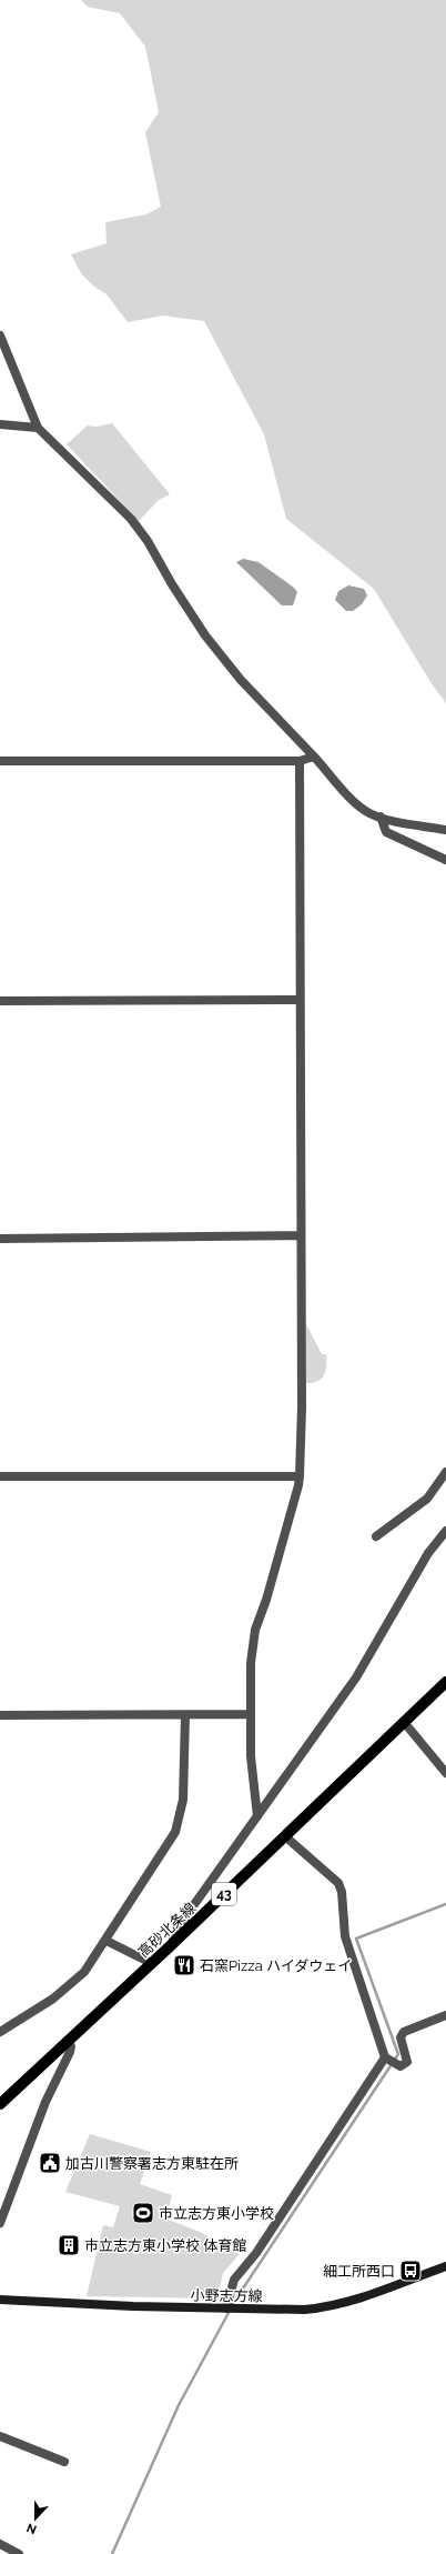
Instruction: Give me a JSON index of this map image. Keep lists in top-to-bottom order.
{
  "streets": {
    "main road": ["43", "高砂北条線", "小野志方線"]
  },
  "places": {
    "restaurant": ["石窯Pizza ハイダウェイ"],
    "public building": ["加古川警察署志方東駐在所"],
    "sports": ["市立志方東小学校"],
    "building": ["市立志方東小学校 体育館"],
    "bus stop": ["細工所西口"]
  },
  "north": "bottom"
}
